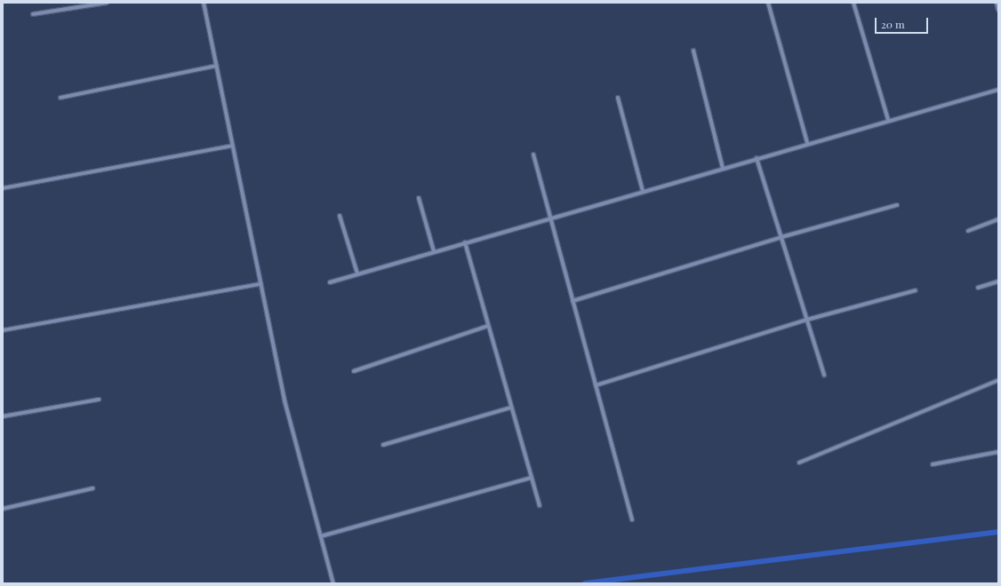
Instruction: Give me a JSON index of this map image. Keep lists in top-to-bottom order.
{
  "scale_bar": "20 m"
}
